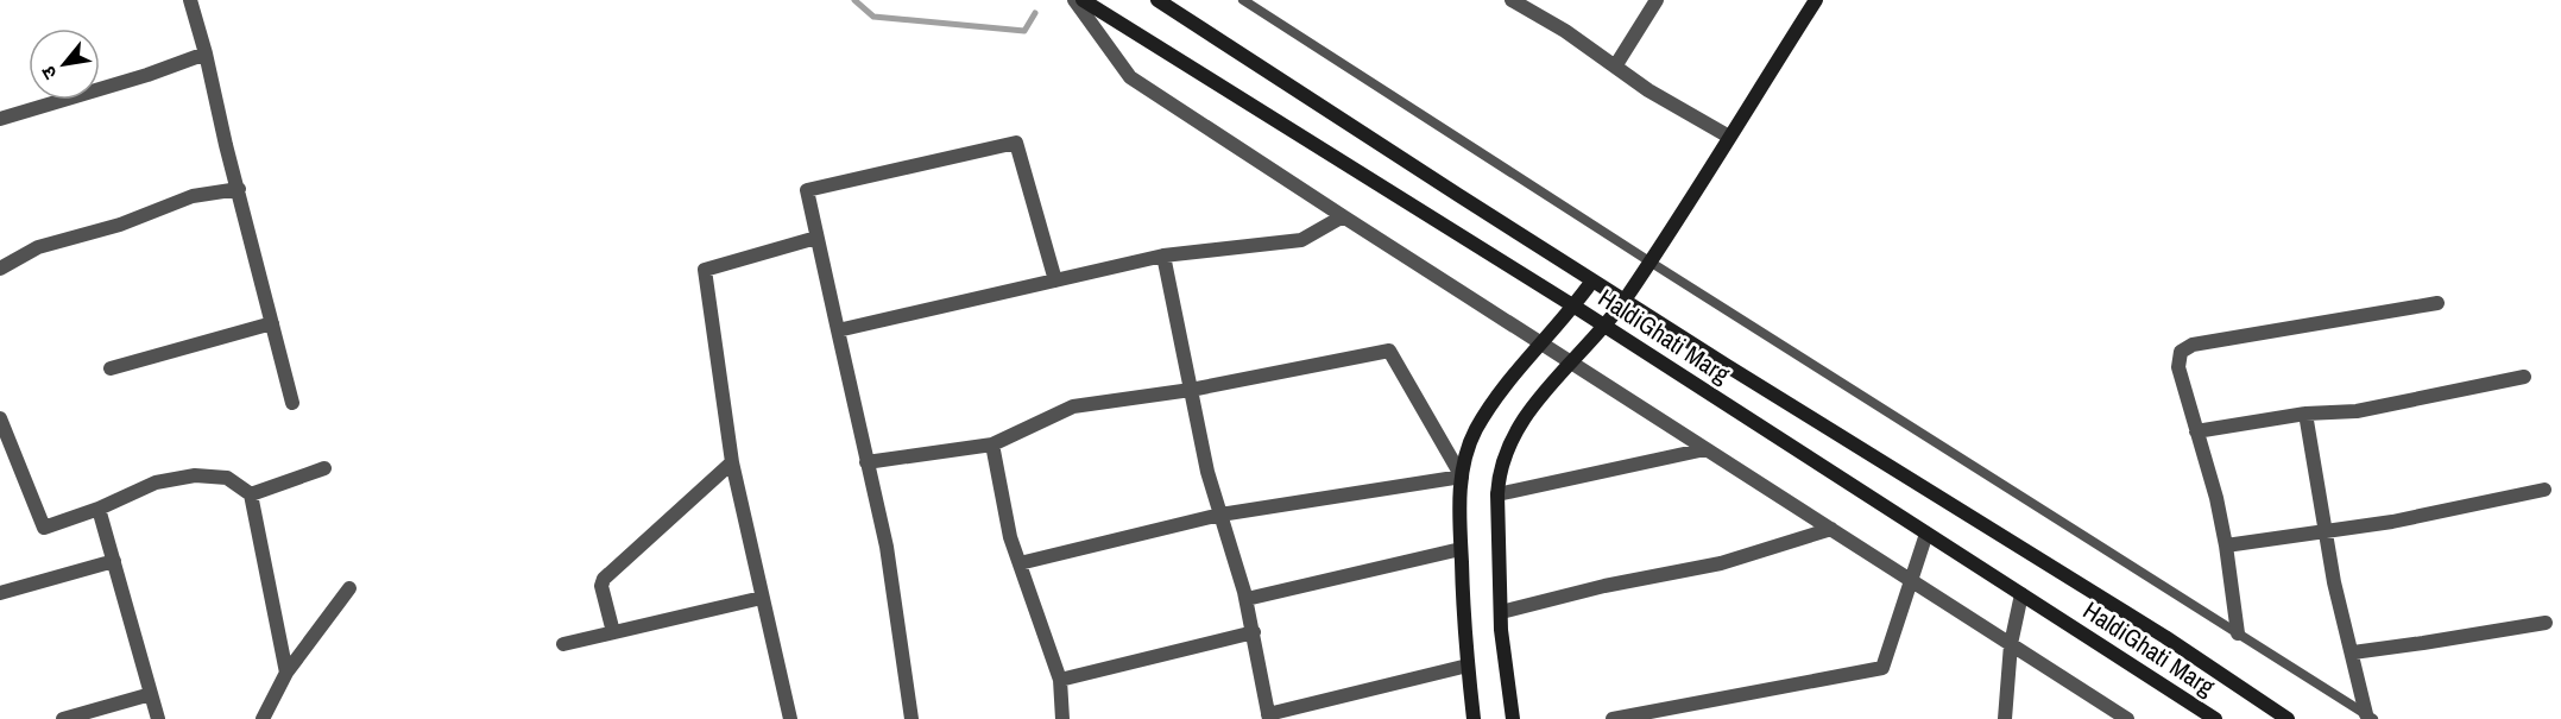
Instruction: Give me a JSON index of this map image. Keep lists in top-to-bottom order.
{
  "streets": {
    "street": ["HaldiGhati Marg"]
  },
  "north": "bottom left"
}
